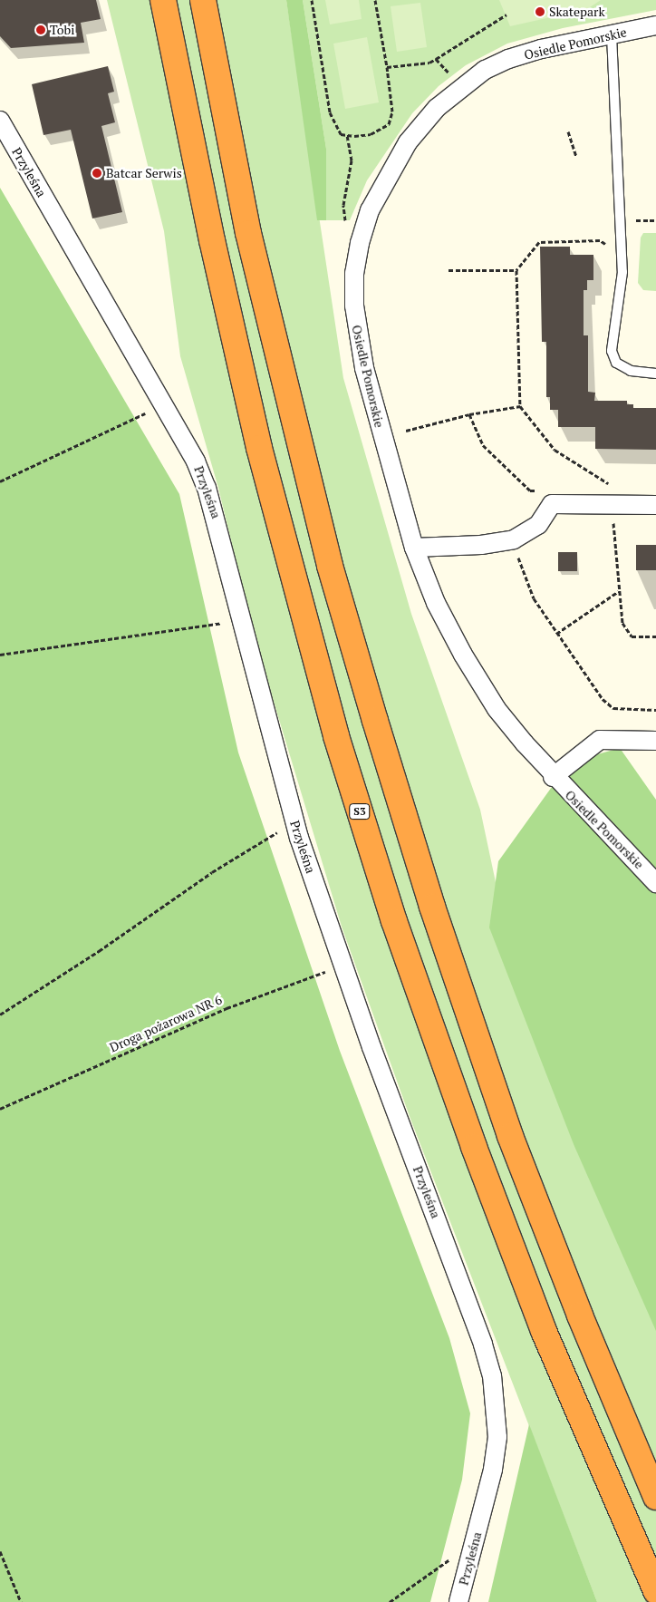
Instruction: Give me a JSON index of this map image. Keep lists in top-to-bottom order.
{
  "streets": {
    "highway": ["S3"],
    "street": ["Osiedle Pomorskie", "Przyleśna"],
    "path": ["Droga pożarowa NR 6"]
  },
  "crossings": [
    ["Przyleśna", "Droga pożarowa NR 6"]
  ],
  "places": ["Skatepark", "Tobi", "Batcar Serwis"]
}
